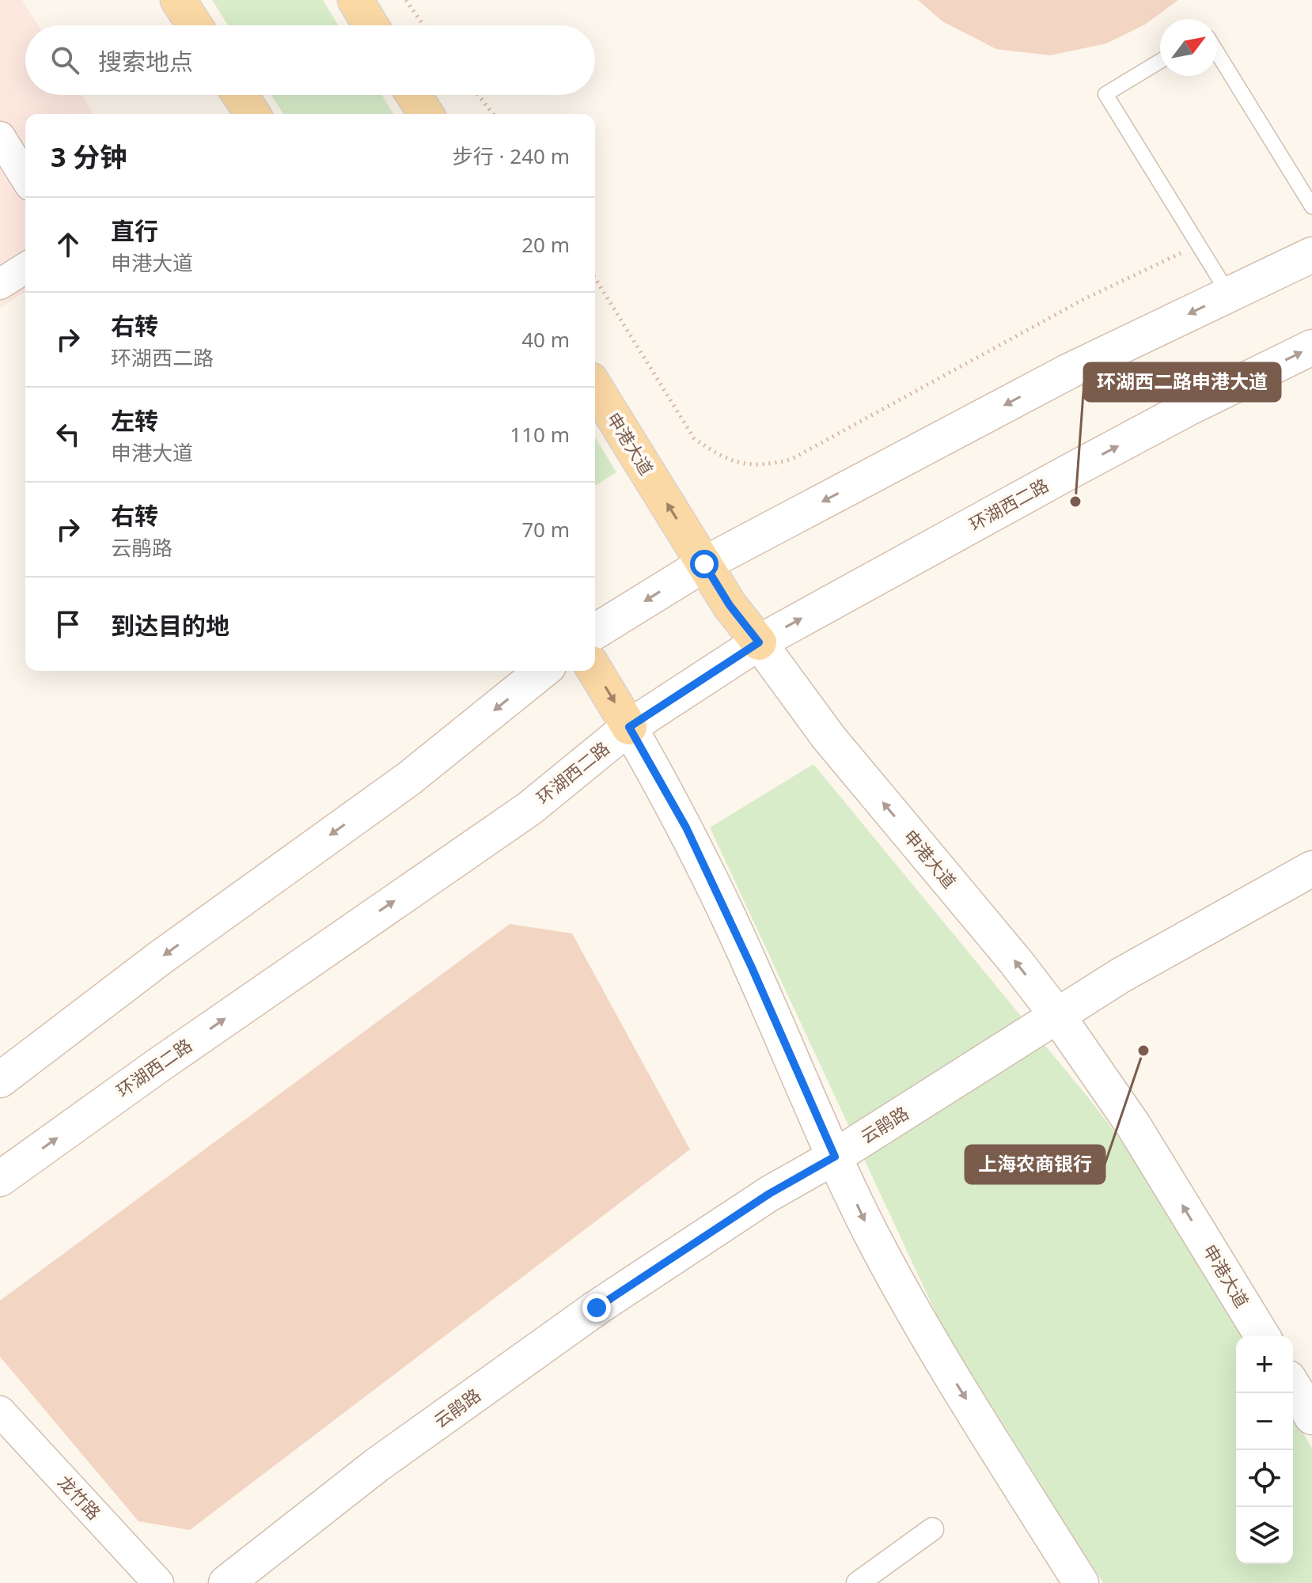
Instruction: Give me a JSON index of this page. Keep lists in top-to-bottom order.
{
  "streets": {
    "main road": ["申港大道"],
    "street": ["环湖西二路", "云鹃路", "龙竹路"]
  },
  "crossings": [
    ["申港大道", "环湖西二路"],
    ["申港大道", "云鹃路"]
  ],
  "one_way": ["申港大道"],
  "places": ["环湖西二路申港大道", "上海农商银行"],
  "north": "top right",
  "page": {
    "search": "搜索地点",
    "heading": ["3 分钟", "步行 · 240 m"],
    "list": [
      ["直行", "申港大道", "20 m"],
      ["右转", "环湖西二路", "40 m"],
      ["左转", "申港大道", "110 m"],
      ["右转", "云鹃路", "70 m"],
      "到达目的地"
    ],
    "map_buttons": ["+", "−"]
  }
}
